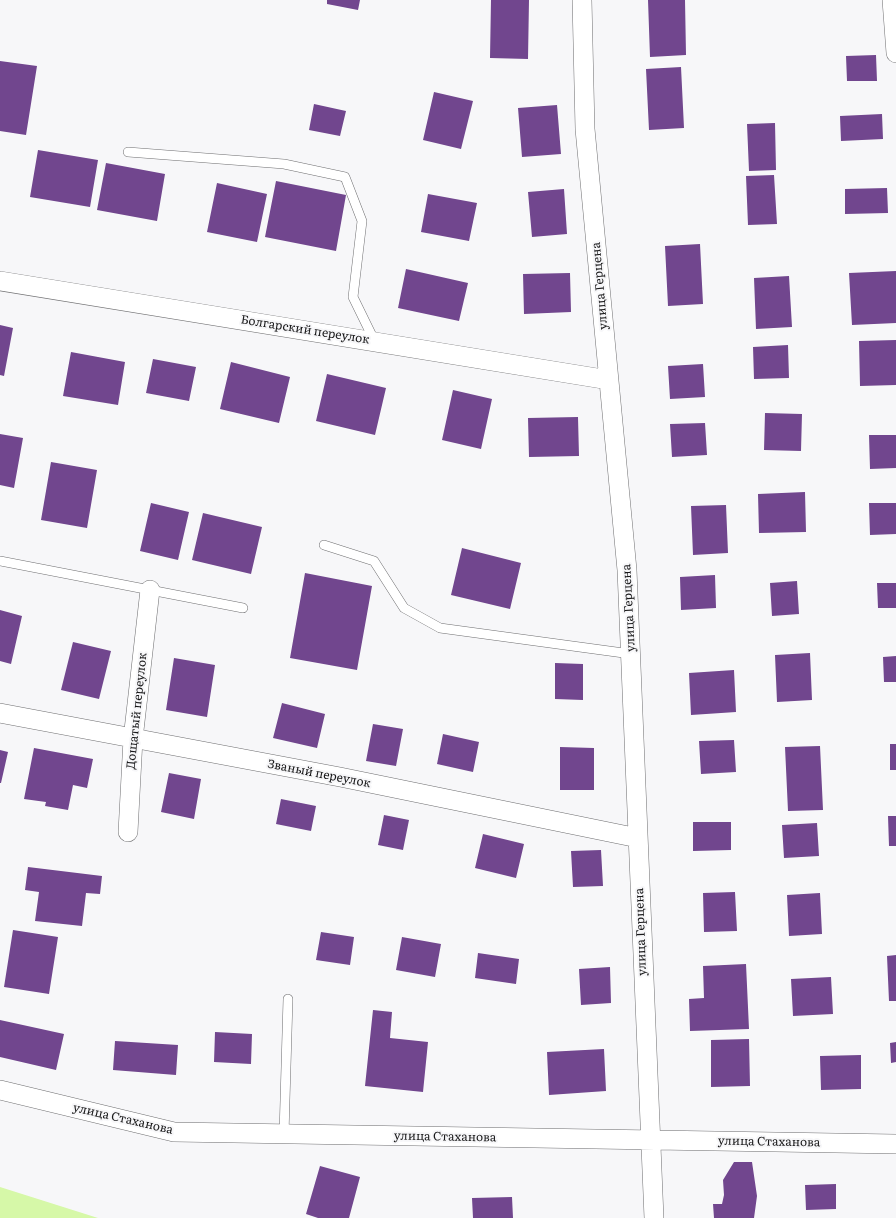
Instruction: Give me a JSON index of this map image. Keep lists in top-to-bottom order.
{
  "streets": {
    "street": [
      "улица Герцена",
      "Болгарский переулок",
      "Дощатый переулок",
      "Званый переулок",
      "улица Стаханова"
    ]
  },
  "crossings": [
    ["улица Герцена", "Болгарский переулок"],
    ["улица Герцена", "Званый переулок"],
    ["улица Герцена", "улица Стаханова"],
    ["Дощатый переулок", "Званый переулок"]
  ]
}
